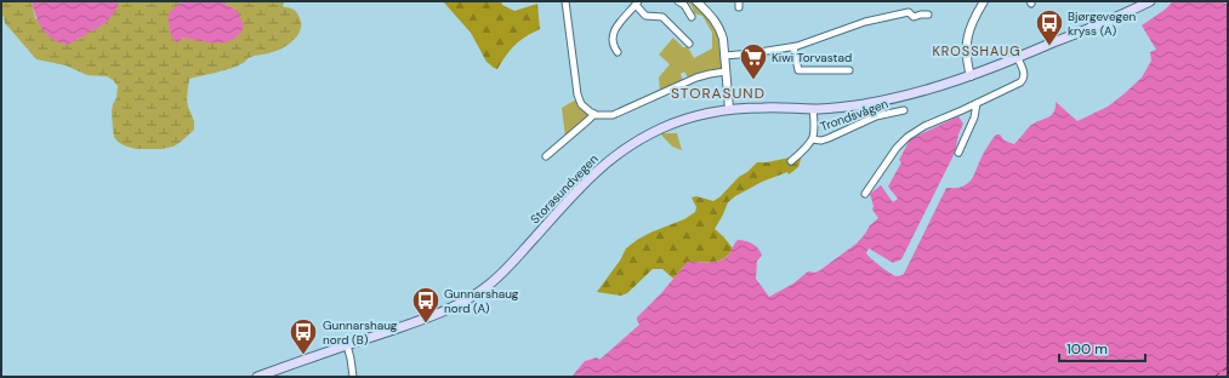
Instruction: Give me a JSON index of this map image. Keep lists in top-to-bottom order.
{
  "streets": {
    "main road": ["Storasundvegen"],
    "street": ["Trondsvågen"]
  },
  "crossings": [
    ["Trondsvågen", "Storasundvegen"]
  ],
  "districts": ["KROSSHAUG", "STORASUND"],
  "places": {
    "bus stop": ["Bjørgevegen kryss (A)", "Gunnarshaug nord (A)", "Gunnarshaug nord (B)"],
    "supermarket": ["Kiwi Torvastad"]
  },
  "scale_bar": "100 m"
}
